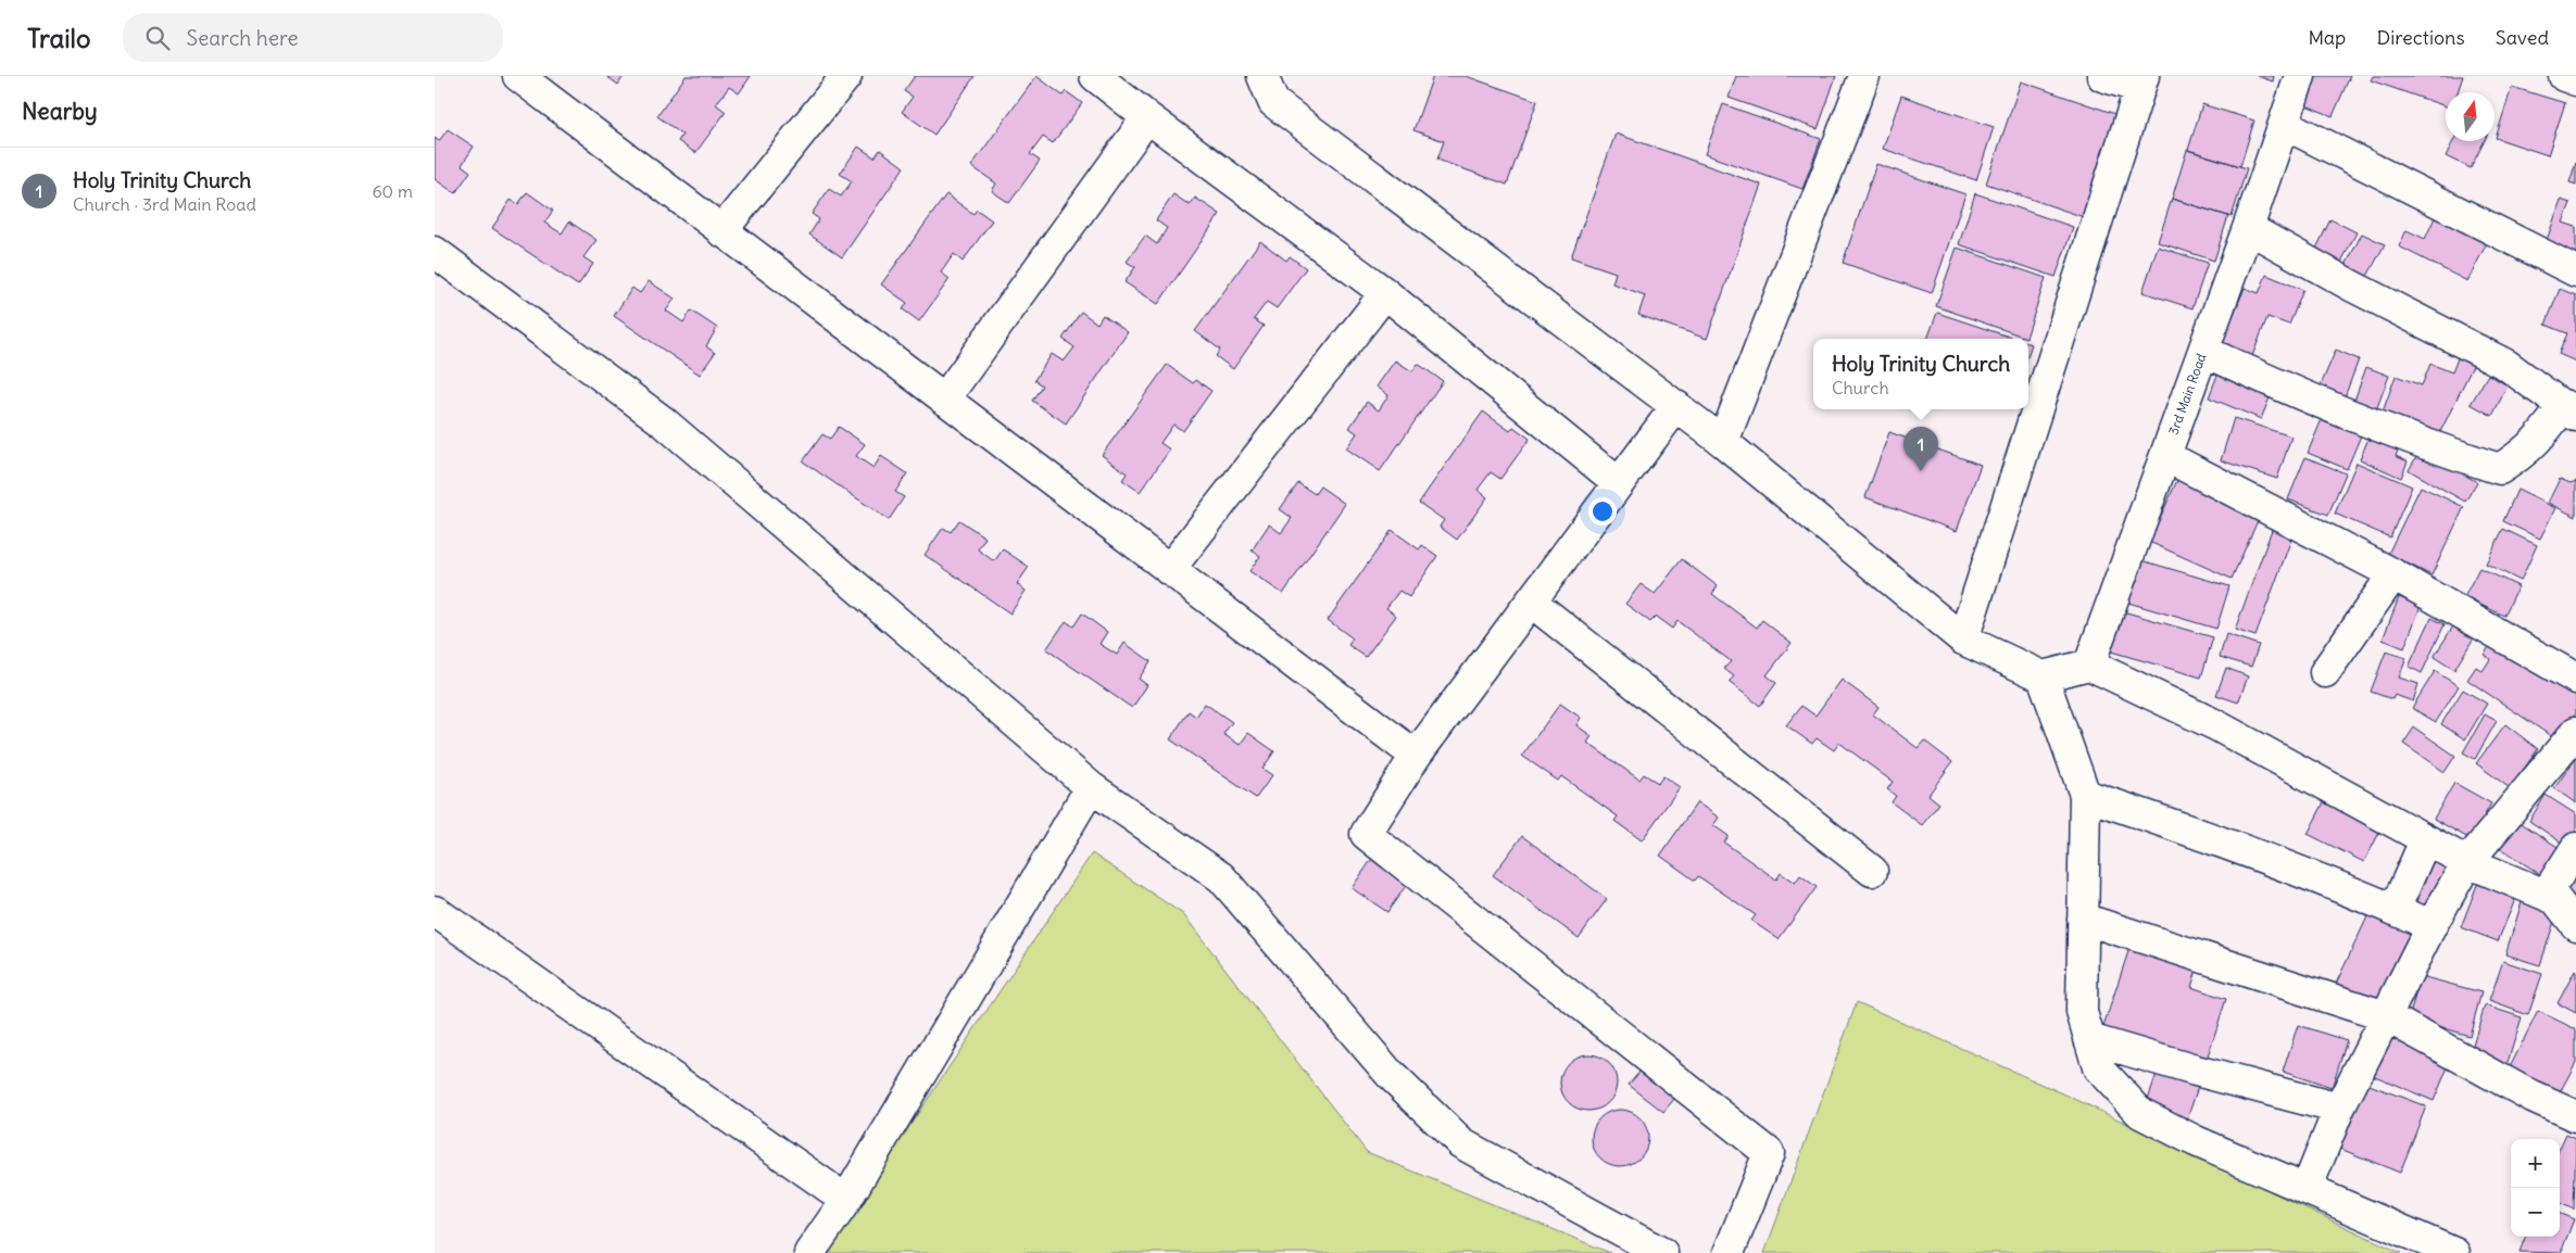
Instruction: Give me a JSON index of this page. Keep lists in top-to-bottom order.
{
  "streets": {
    "street": ["3rd Main Road"]
  },
  "north": "top",
  "page": {
    "header": "Trailo",
    "search": "Search here",
    "nav": ["Map", "Directions", "Saved"],
    "heading": "Nearby",
    "list": [
      {
        "mark": "1",
        "name": "Holy Trinity Church",
        "note": "Church · 3rd Main Road",
        "value": "60 m"
      }
    ],
    "popup": ["Holy Trinity Church", "Church"],
    "pins": "1",
    "map_buttons": ["+", "−"]
  }
}
